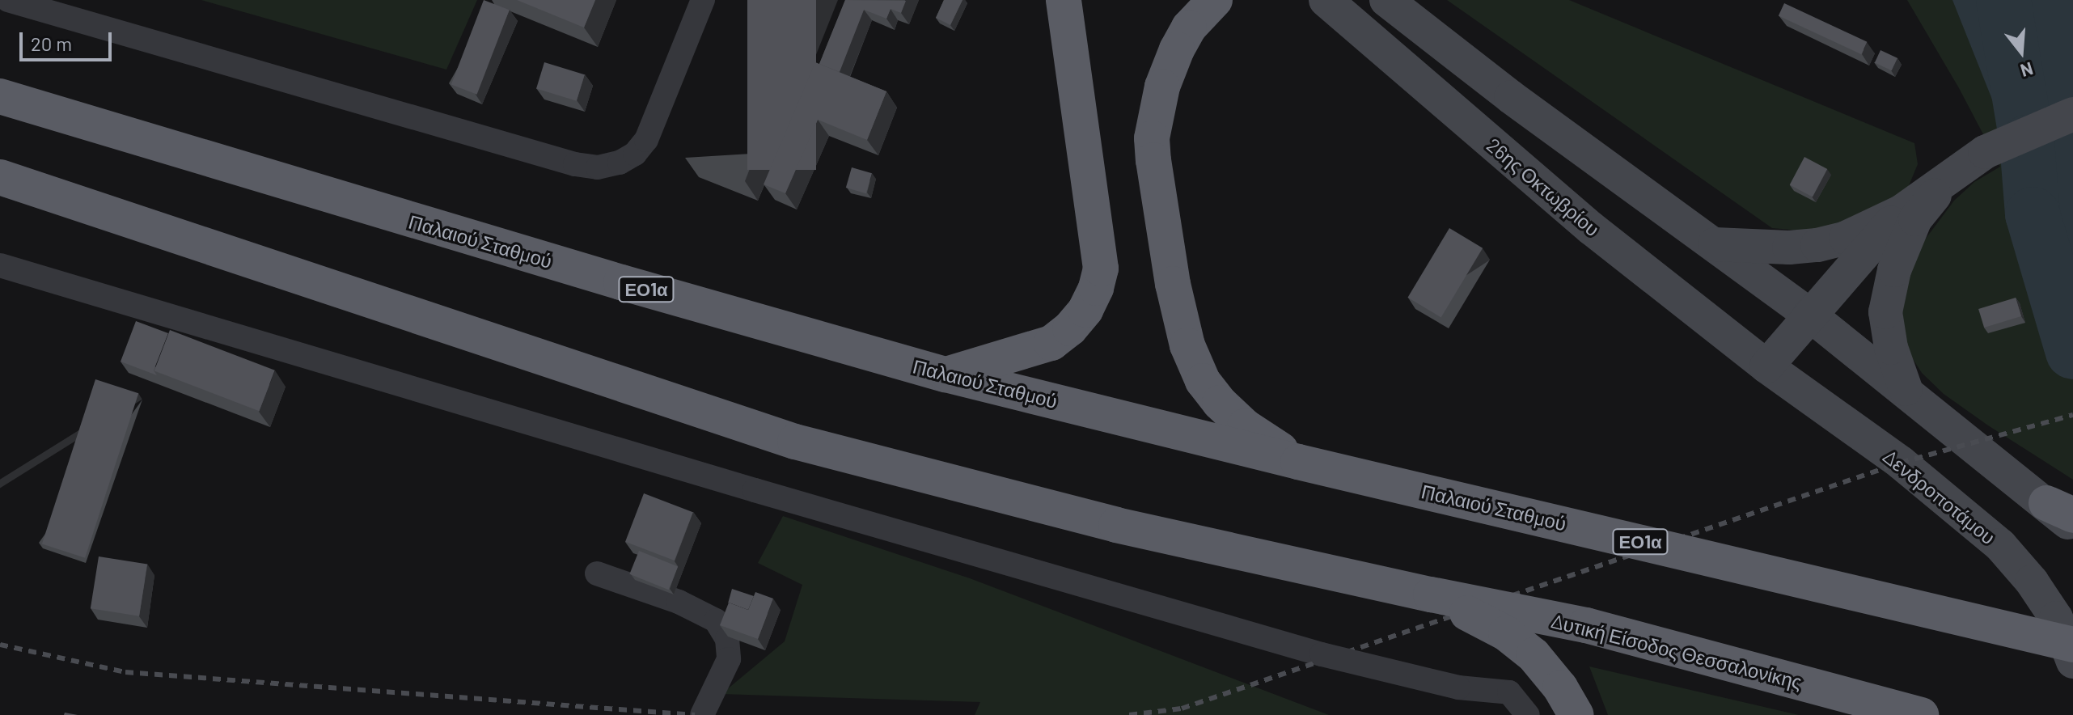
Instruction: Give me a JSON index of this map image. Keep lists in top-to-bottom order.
{
  "streets": {
    "highway": ["Παλαιού Σταθμού", "ΕΟ1α", "Δυτική Είσοδος Θεσσαλονίκης"],
    "main road": ["26ης Οκτωβρίου", "Δενδροποτάμου"]
  },
  "crossings": [
    ["26ης Οκτωβρίου", "Δενδροποτάμου"]
  ],
  "scale_bar": "20 m",
  "north": "bottom"
}
